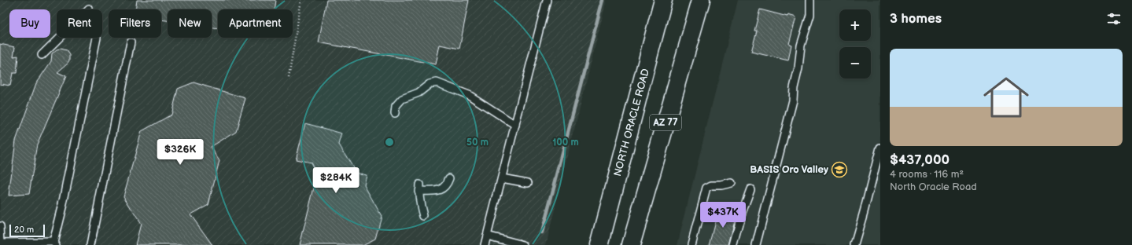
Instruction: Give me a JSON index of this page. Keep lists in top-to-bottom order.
{
  "streets": {
    "highway": ["NORTH ORACLE ROAD", "AZ 77"]
  },
  "places": {
    "school or university": ["BASIS Oro Valley"]
  },
  "scale_bar": "20 m",
  "page": {
    "heading": "3 homes",
    "map_buttons": ["+", "−"],
    "chip": [
      "Buy",
      "Rent",
      "Filters",
      "New",
      "Apartment"
    ],
    "list": [
      {
        "name": "$437,000",
        "note": "4 rooms · 116 m² · North Oracle Road"
      }
    ],
    "price": ["$326K", "$284K", "$437K"],
    "scale": "20 m"
  },
  "rings": ["50 m", "100 m"]
}
